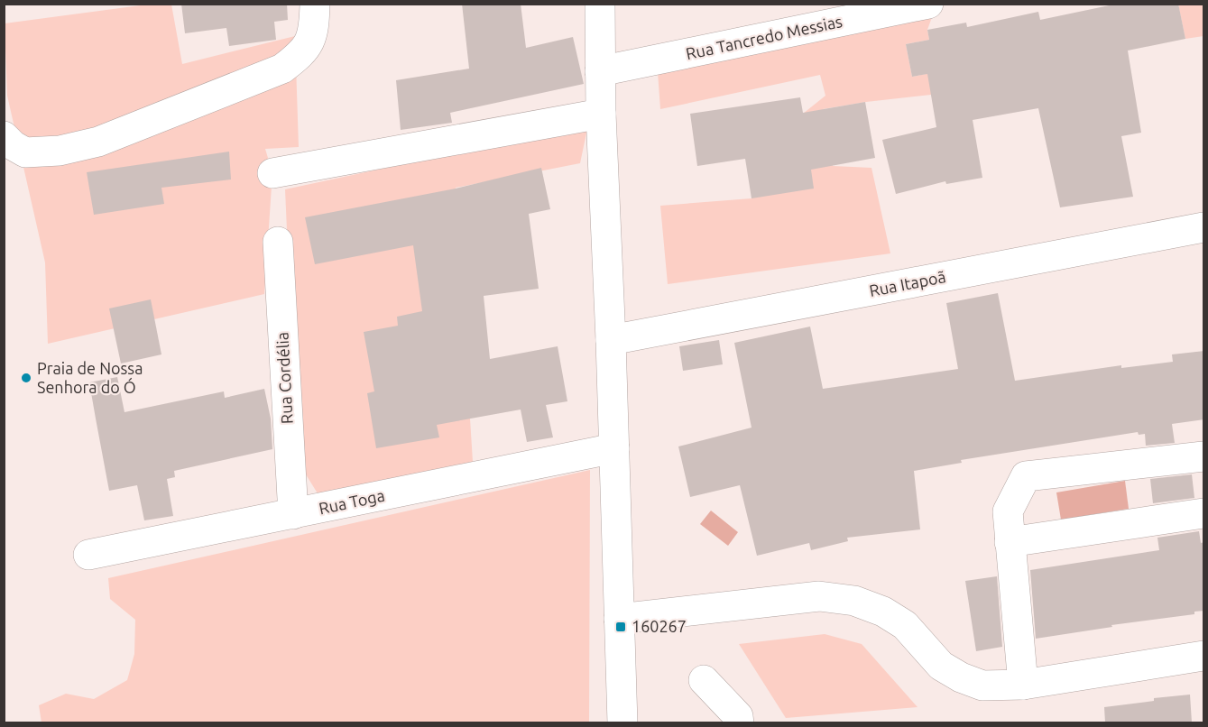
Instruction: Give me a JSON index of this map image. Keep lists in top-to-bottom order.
{
  "streets": {
    "street": [
      "Rua Tancredo Messias",
      "Rua Itapoã",
      "Rua Cordélia",
      "Rua Toga"
    ]
  },
  "crossings": [
    ["Rua Cordélia", "Rua Toga"]
  ],
  "places": {
    "other": ["Praia de Nossa Senhora do Ó"],
    "transit": ["160267"]
  }
}
